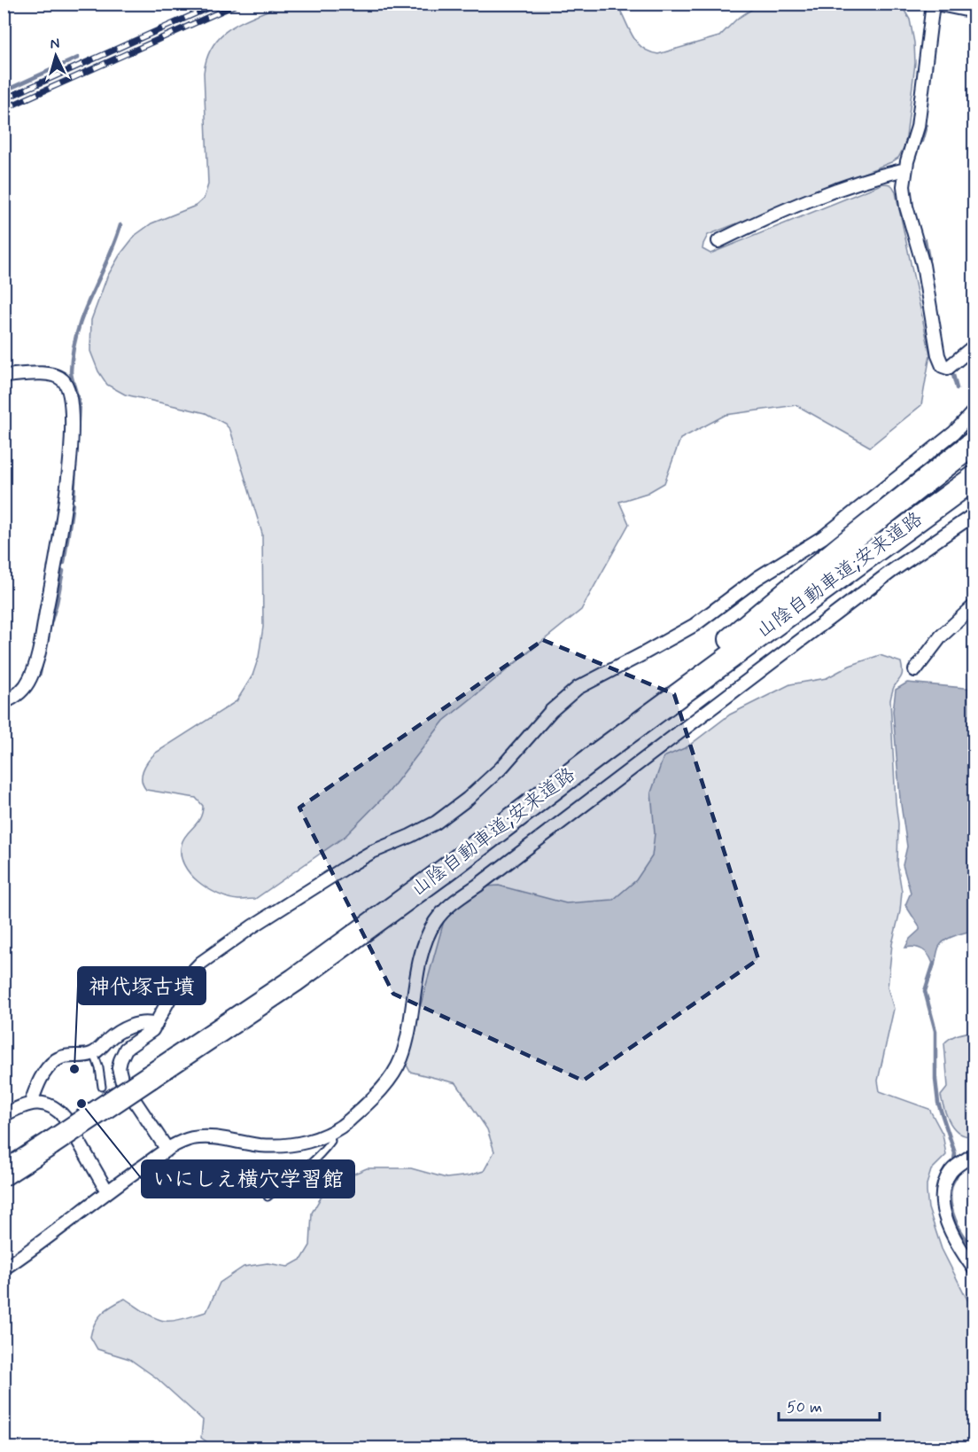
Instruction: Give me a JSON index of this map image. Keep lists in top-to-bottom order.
{
  "streets": {
    "highway": ["山陰自動車道;安来道路"]
  },
  "places": ["神代塚古墳", "いにしえ横穴学習館"],
  "scale_bar": "50 m",
  "north": "top"
}
